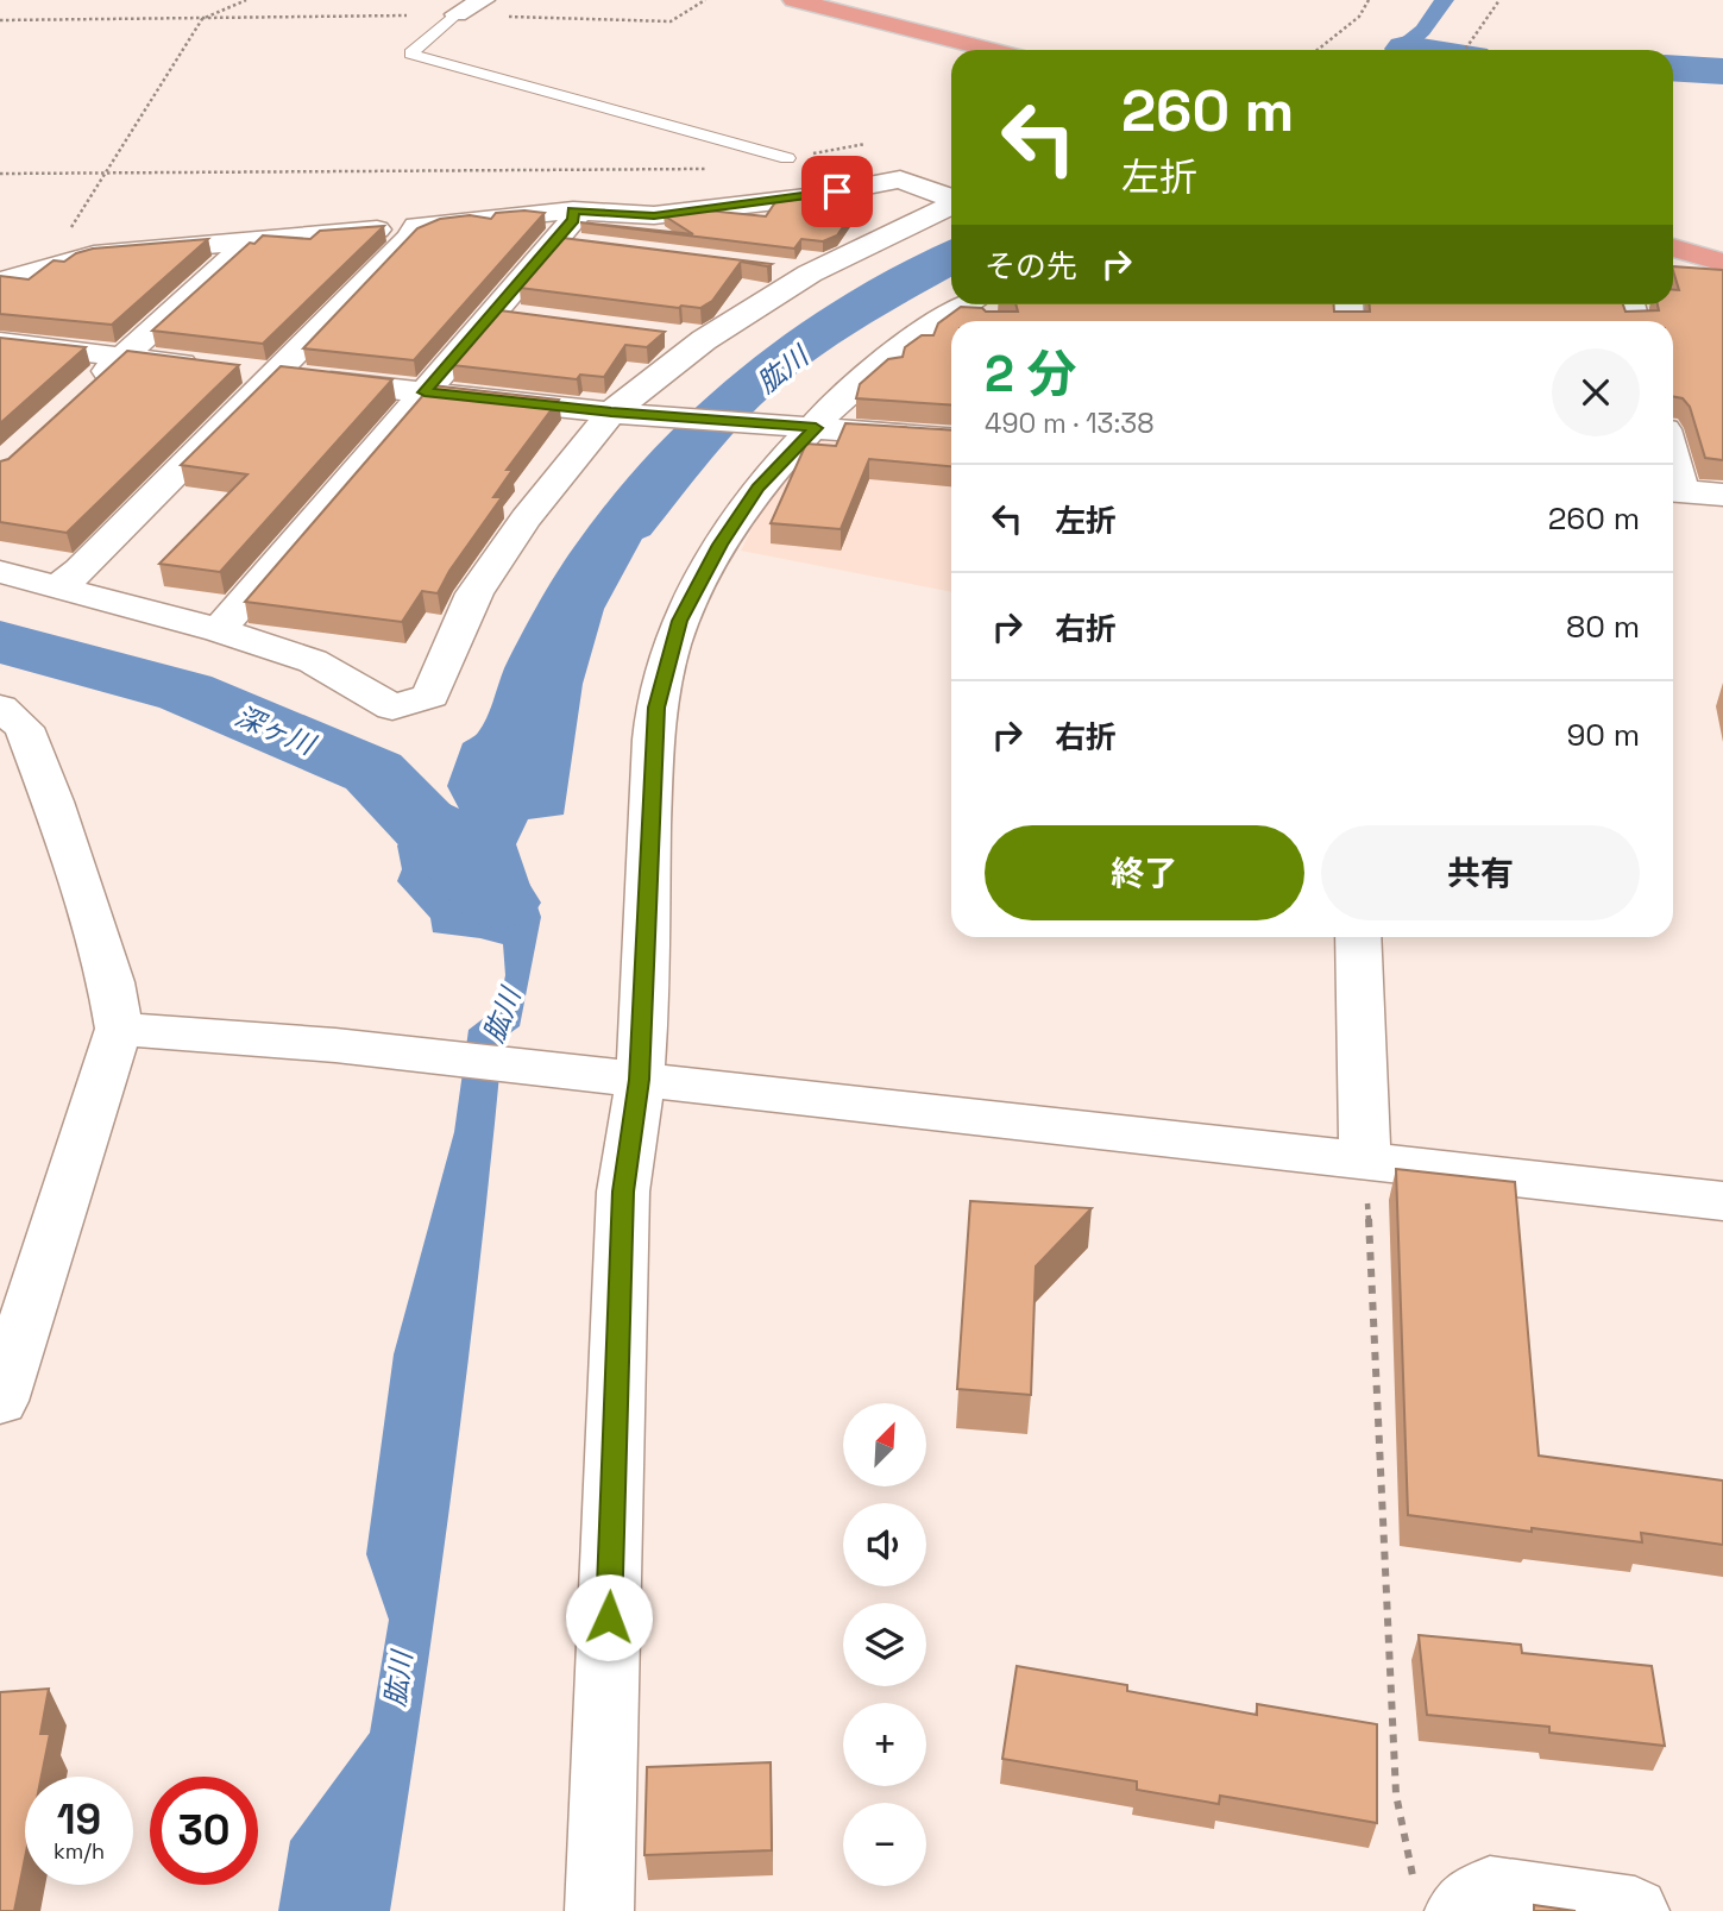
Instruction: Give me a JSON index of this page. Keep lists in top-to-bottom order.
{
  "water": ["肱川", "深ヶ川"],
  "north": "top right",
  "page": {
    "turn": ["260 m", "左折"],
    "then": "その先",
    "heading": ["2 分", "490 m · 13:38"],
    "list": [
      {
        "name": "左折",
        "value": "260 m"
      },
      {
        "name": "右折",
        "value": "80 m"
      },
      {
        "name": "右折",
        "value": "90 m"
      }
    ],
    "buttons": ["終了", "共有"],
    "map_buttons": ["+", "−"],
    "speed": "19 km/h",
    "limit": "30"
  }
}
